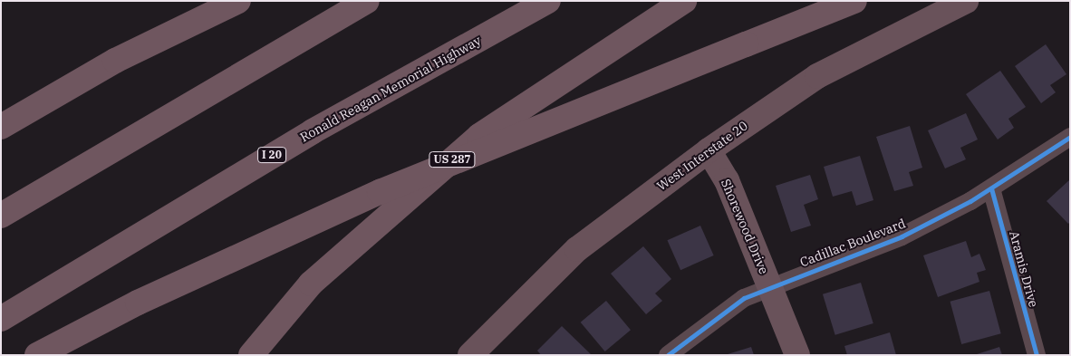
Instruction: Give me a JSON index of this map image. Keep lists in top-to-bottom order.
{
  "streets": {
    "highway": ["Ronald Reagan Memorial Highway", "I 20", "US 287"],
    "main road": ["West Interstate 20", "Shorewood Drive"],
    "street": ["Cadillac Boulevard", "Aramis Drive"]
  },
  "crossings": [
    ["West Interstate 20", "Shorewood Drive"],
    ["Shorewood Drive", "Cadillac Boulevard"],
    ["Cadillac Boulevard", "Aramis Drive"]
  ]
}
